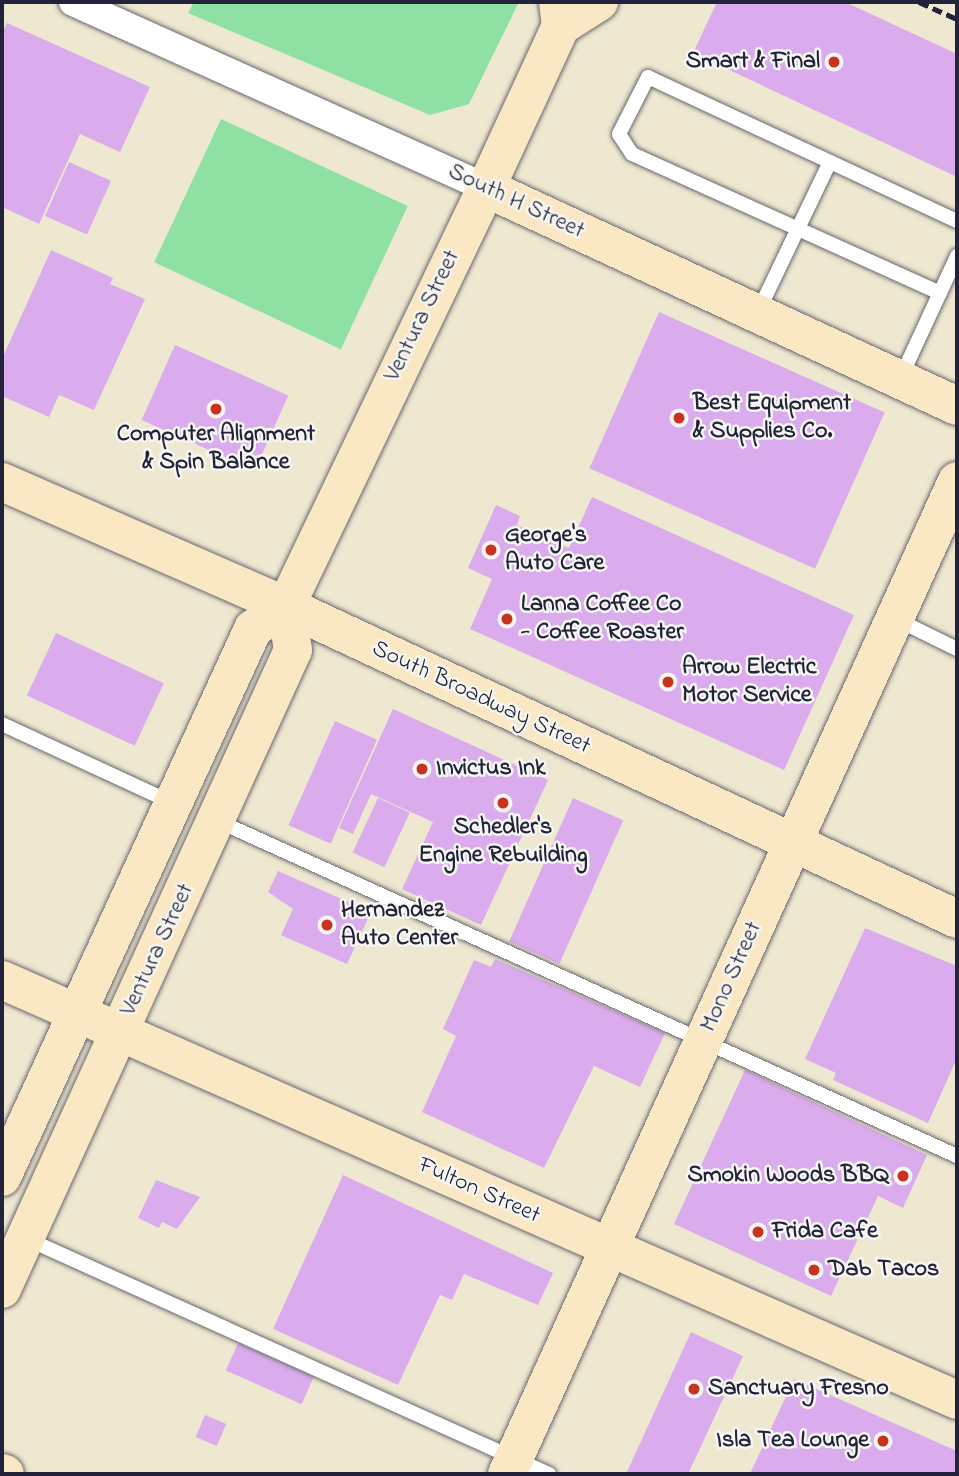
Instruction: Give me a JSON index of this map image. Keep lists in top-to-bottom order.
{
  "streets": {
    "street": [
      "South H Street",
      "Ventura Street",
      "South Broadway Street",
      "Mono Street",
      "Fulton Street"
    ]
  },
  "crossings": [
    ["South H Street", "Ventura Street"],
    ["Ventura Street", "South Broadway Street"],
    ["Ventura Street", "Fulton Street"],
    ["South Broadway Street", "Mono Street"],
    ["Mono Street", "Fulton Street"]
  ],
  "places": [
    "Smart & Final",
    "Computer Alignment & Spin Balance",
    "Best Equipment & Supplies Co.",
    "George's Auto Care",
    "Lanna Coffee Co - Coffee Roaster",
    "Arrow Electric Motor Service",
    "Invictus Ink",
    "Schedler's Engine Rebuilding",
    "Hernandez Auto Center",
    "Smokin Woods BBQ",
    "Frida Cafe",
    "Dab Tacos",
    "Sanctuary Fresno",
    "Isla Tea Lounge"
  ]
}
